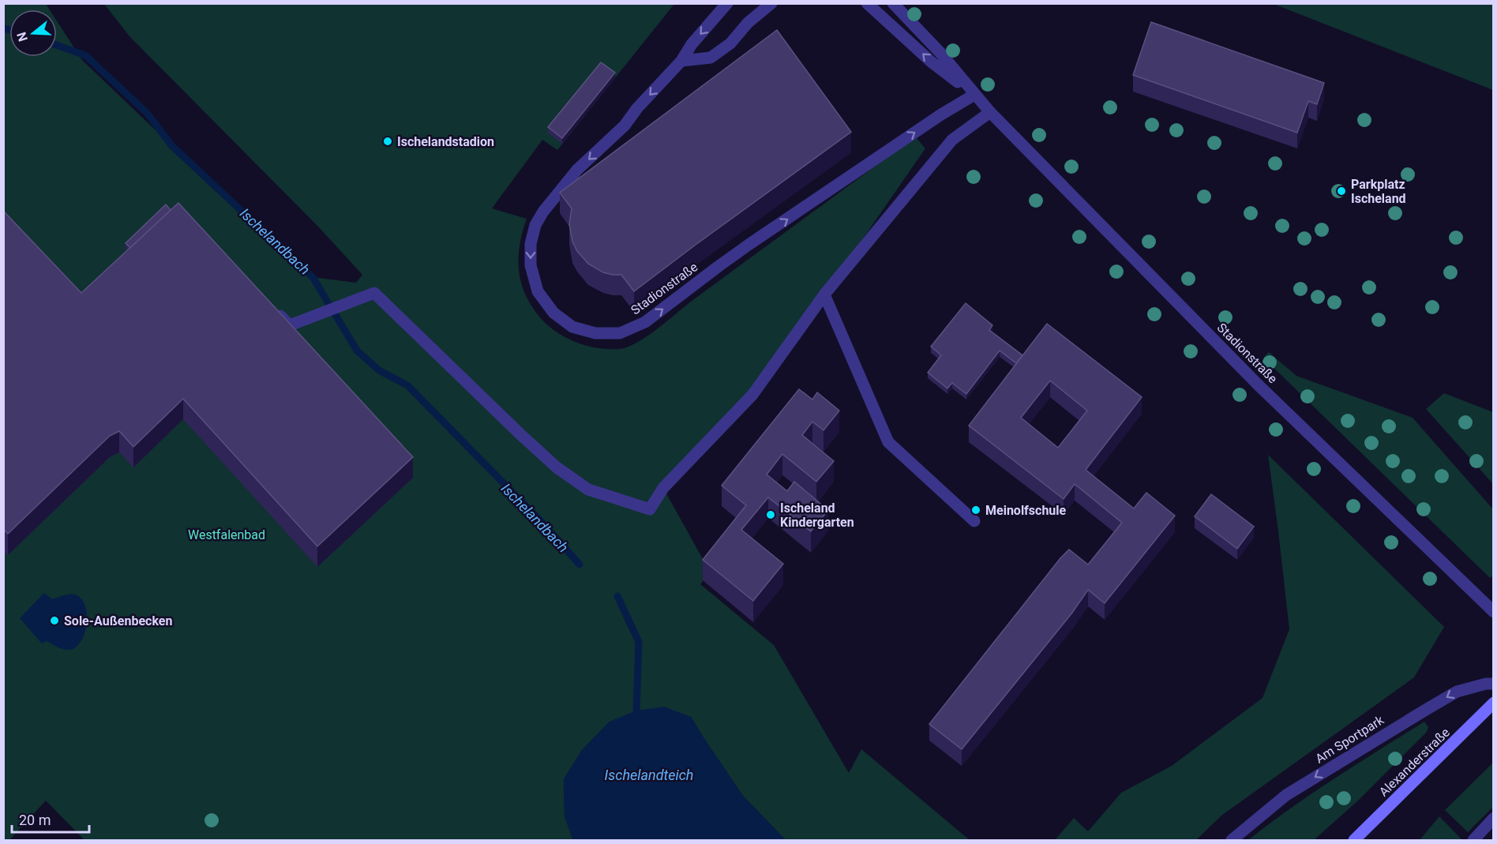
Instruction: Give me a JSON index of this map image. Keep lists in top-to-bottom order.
{
  "streets": {
    "main road": ["Alexanderstraße"],
    "street": ["Stadionstraße", "Am Sportpark"]
  },
  "one_way": ["Am Sportpark"],
  "water": ["Ischelandbach", "Ischelandteich"],
  "parks": ["Westfalenbad"],
  "places": [
    "Ischelandstadion",
    "Parkplatz Ischeland",
    "Meinolfschule",
    "Ischeland Kindergarten",
    "Sole-Außenbecken"
  ],
  "scale_bar": "20 m",
  "north": "left"
}
